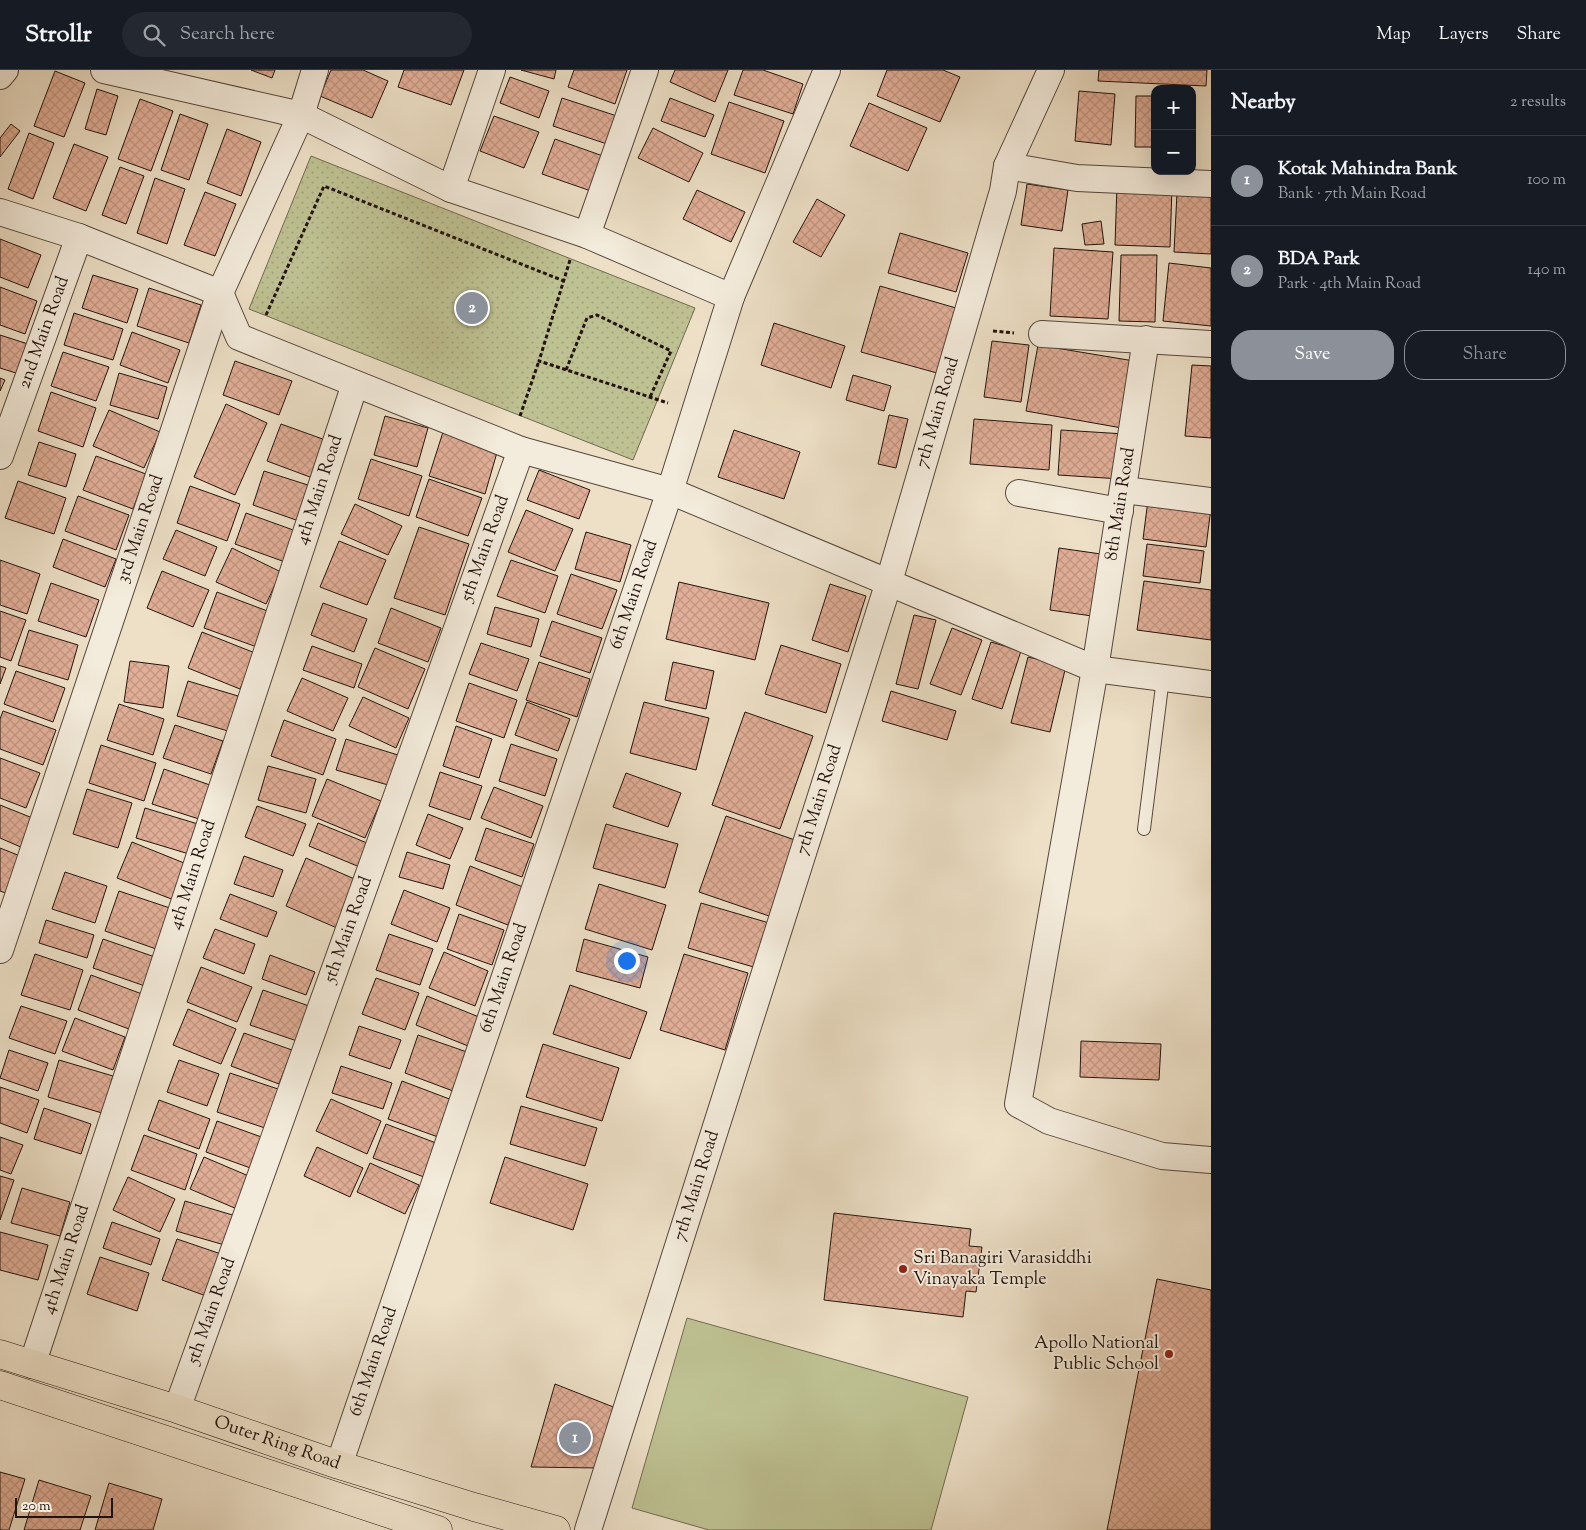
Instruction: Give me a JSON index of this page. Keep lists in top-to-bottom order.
{
  "streets": {
    "highway": ["Outer Ring Road"],
    "street": [
      "2nd Main Road",
      "7th Main Road",
      "4th Main Road",
      "8th Main Road",
      "3rd Main Road",
      "5th Main Road",
      "6th Main Road"
    ]
  },
  "crossings": [
    ["4th Main Road", "Outer Ring Road"],
    ["5th Main Road", "Outer Ring Road"],
    ["6th Main Road", "Outer Ring Road"]
  ],
  "places": ["Sri Banagiri Varasiddhi Vinayaka Temple", "Apollo National Public School"],
  "scale_bar": "20 m",
  "page": {
    "header": "Strollr",
    "search": "Search here",
    "nav": ["Map", "Layers", "Share"],
    "heading": ["Nearby", "2 results"],
    "map_buttons": ["+", "−"],
    "list": [
      {
        "mark": "1",
        "name": "Kotak Mahindra Bank",
        "note": "Bank · 7th Main Road",
        "value": "100 m"
      },
      {
        "mark": "2",
        "name": "BDA Park",
        "note": "Park · 4th Main Road",
        "value": "140 m"
      }
    ],
    "pins": ["2", "1"],
    "buttons": ["Save", "Share"],
    "scale": "20 m"
  }
}
